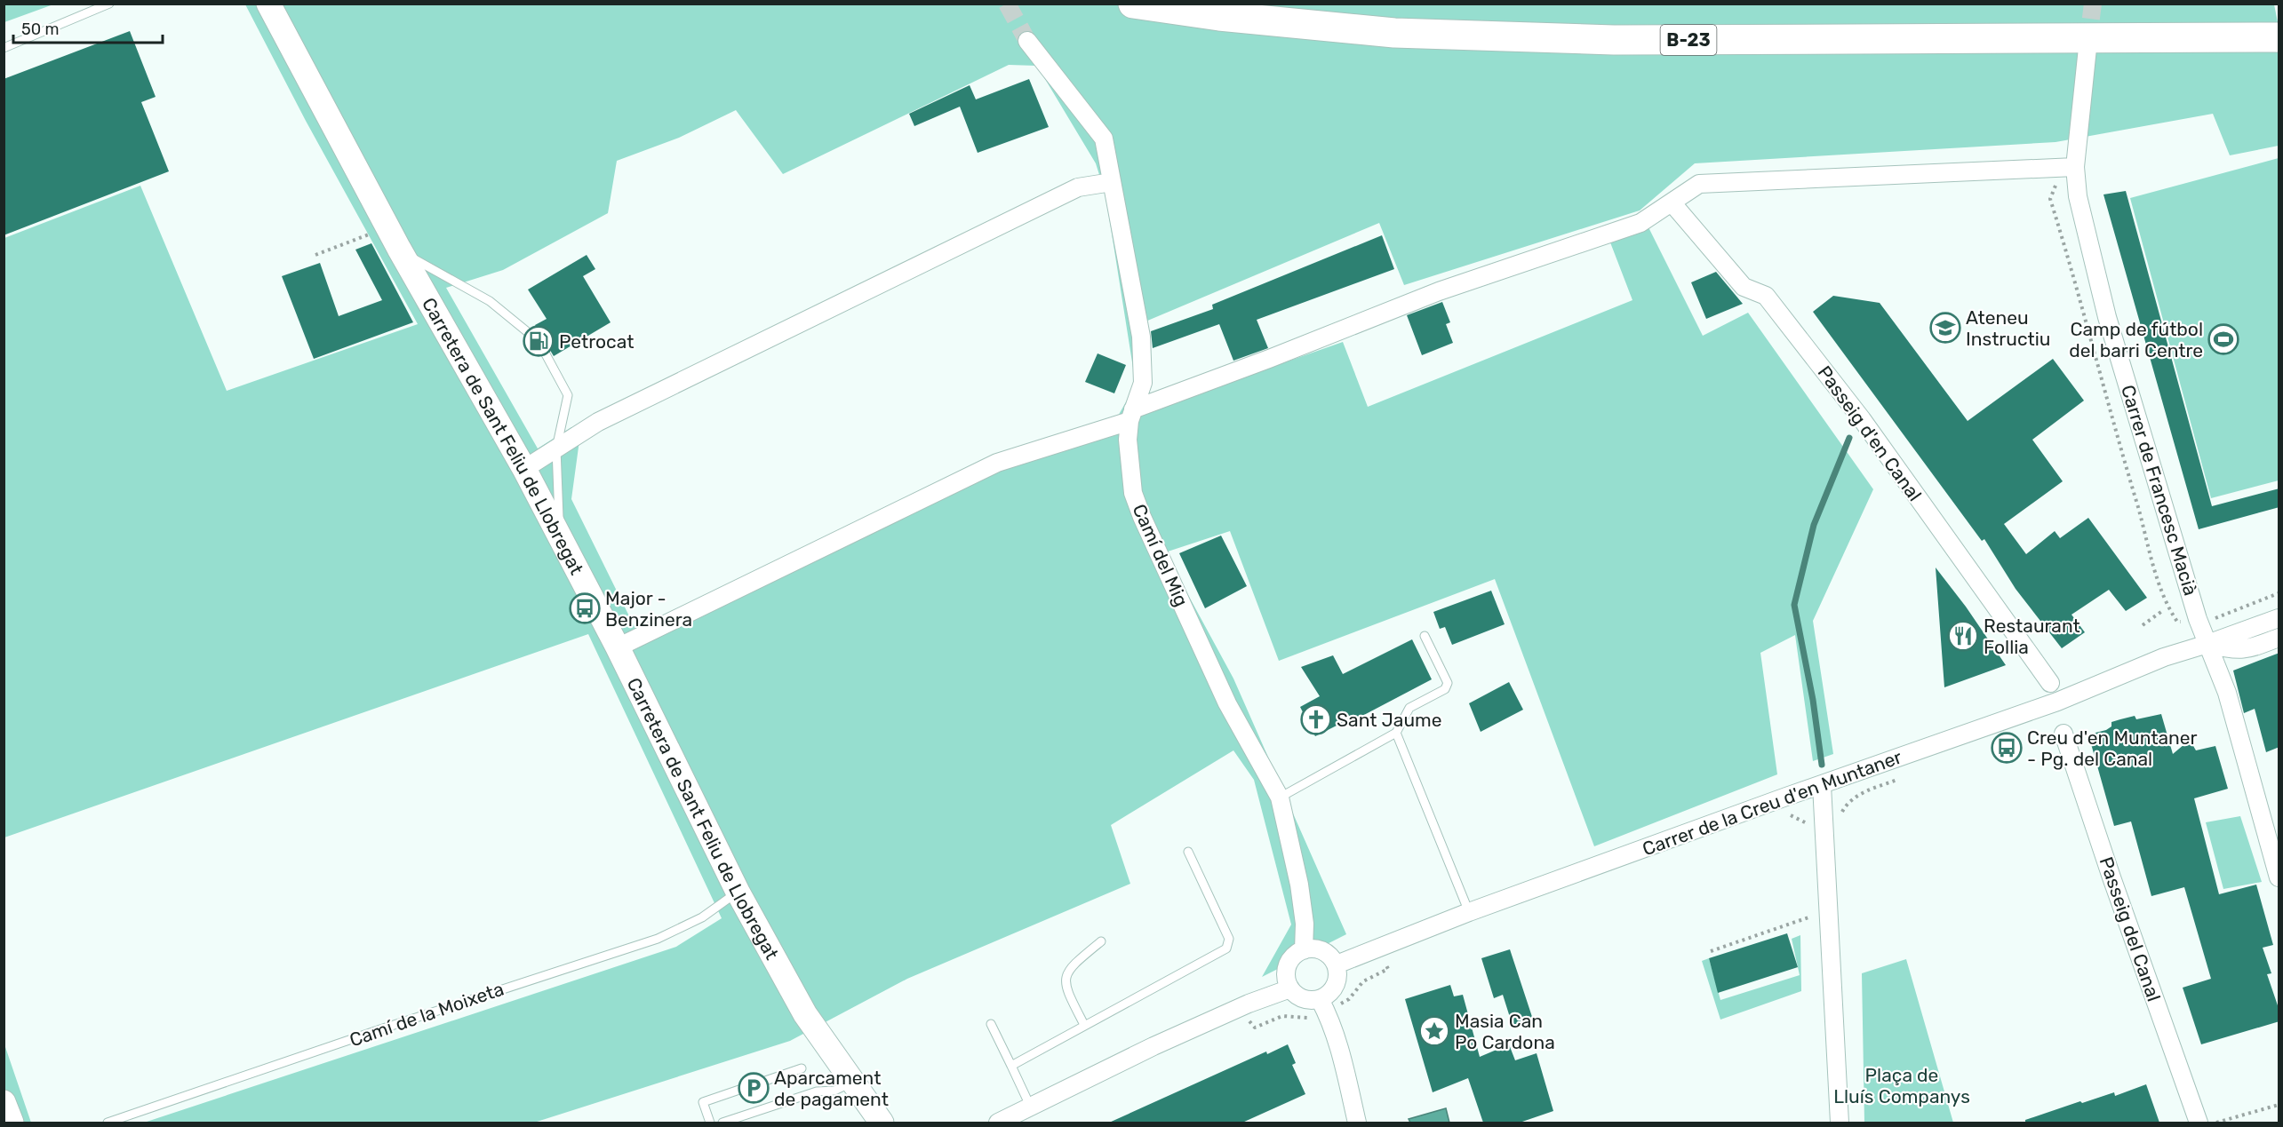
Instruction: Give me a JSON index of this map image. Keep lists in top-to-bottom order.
{
  "streets": {
    "highway": ["B-23"],
    "street": [
      "Passeig d'en Canal",
      "Carretera de Sant Feliu de Llobregat",
      "Carrer de Francesc Macià",
      "Camí del Mig",
      "Carrer de la Creu d'en Muntaner",
      "Passeig del Canal"
    ],
    "lane": ["Camí de la Moixeta"]
  },
  "crossings": [
    ["Carretera de Sant Feliu de Llobregat", "Camí de la Moixeta"],
    ["Carrer de Francesc Macià", "Carrer de la Creu d'en Muntaner"],
    ["Camí del Mig", "Carrer de la Creu d'en Muntaner"]
  ],
  "parks": ["Plaça de Lluís Companys"],
  "places": {
    "school or university": ["Ateneu Instructiu"],
    "sports": ["Camp de fútbol del barri Centre"],
    "fuel station": ["Petrocat"],
    "bus stop": ["Major - Benzinera", "Creu d'en Muntaner - Pg. del Canal"],
    "restaurant": ["Restaurant Follia"],
    "church": ["Sant Jaume"],
    "place": ["Masia Can Po Cardona"],
    "parking": ["Aparcament de pagament"]
  },
  "scale_bar": "50 m"
}
